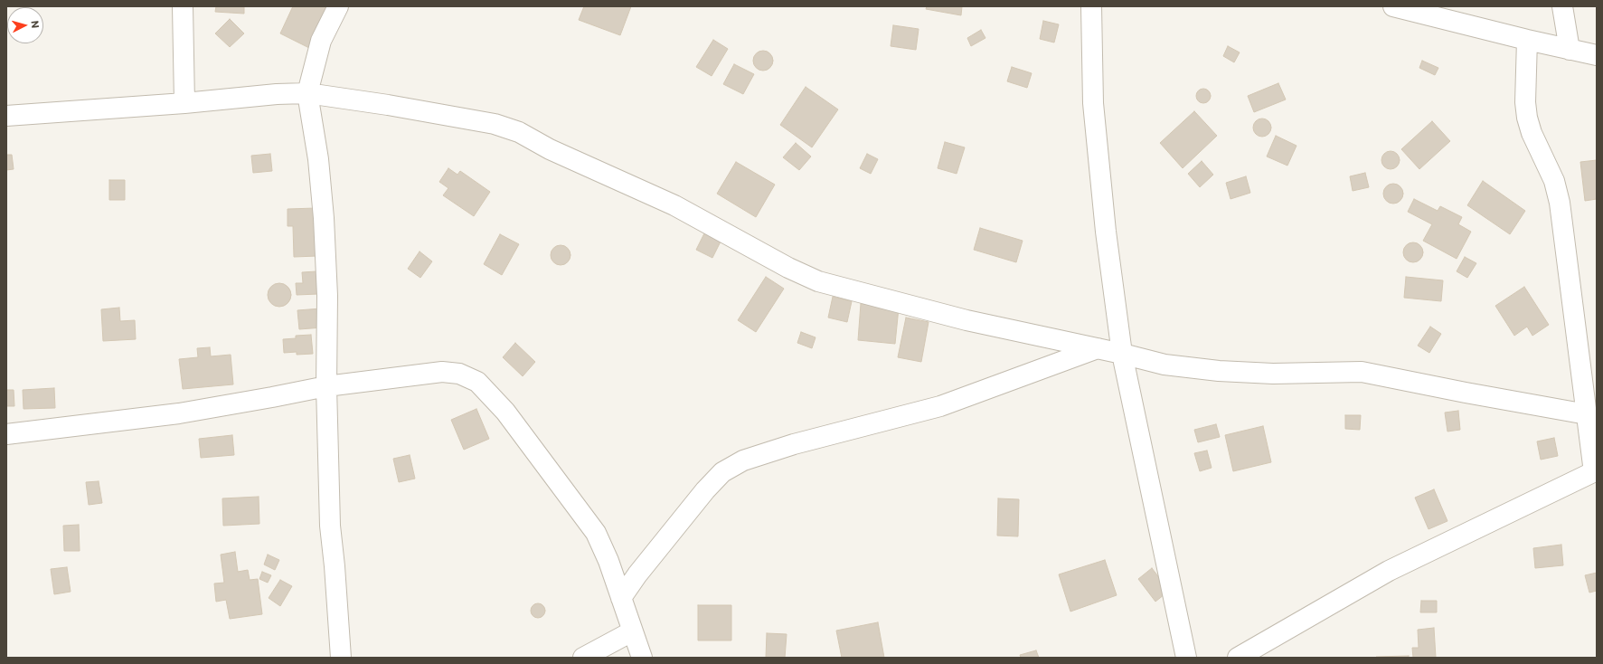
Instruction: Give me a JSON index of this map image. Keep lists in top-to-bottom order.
{
  "north": "right"
}
